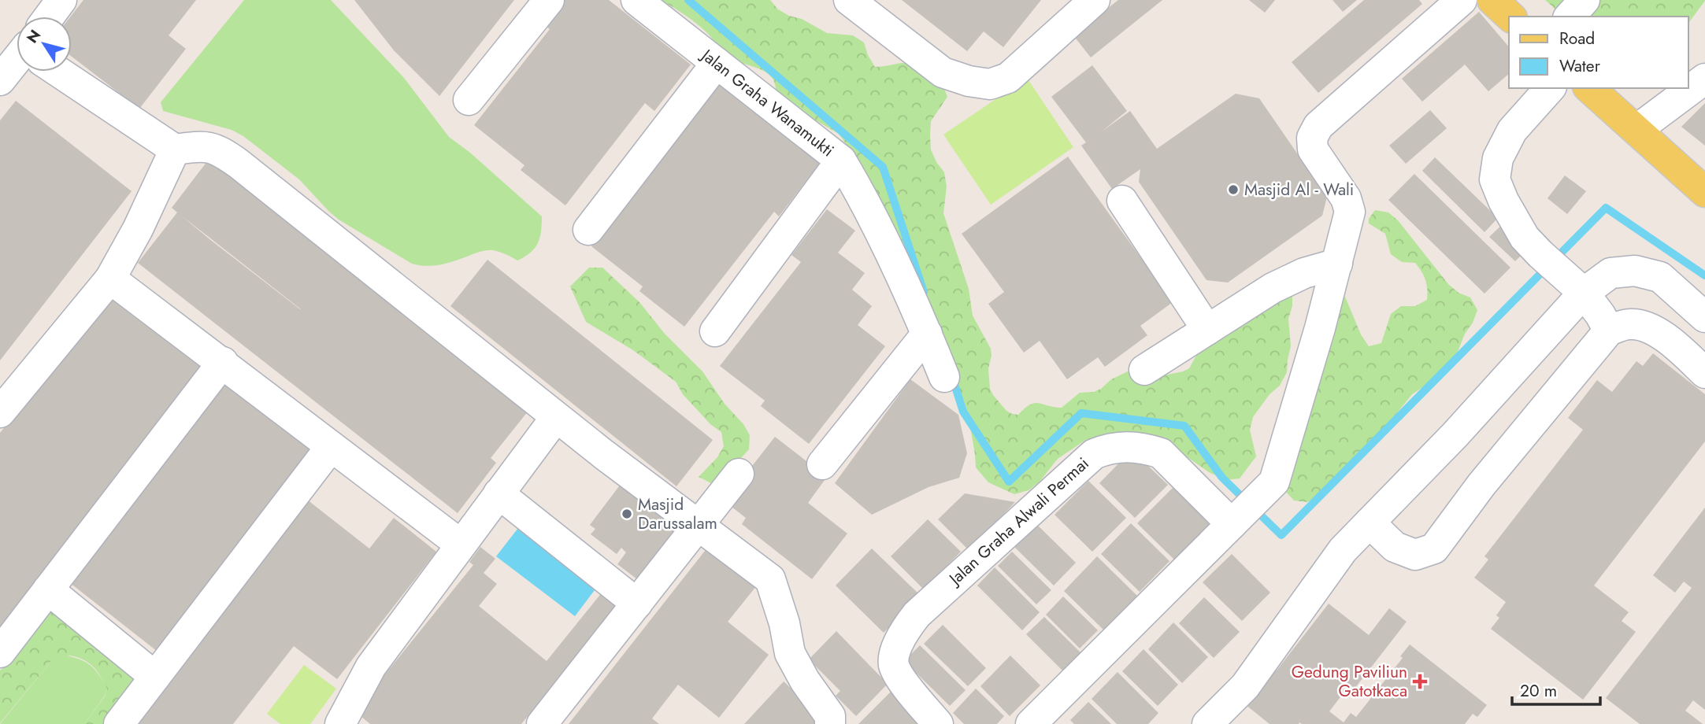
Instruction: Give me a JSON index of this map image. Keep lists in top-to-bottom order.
{
  "streets": {
    "street": ["Jalan Graha Wanamukti", "Jalan Graha Alwali Permai"]
  },
  "places": {
    "other": ["Masjid Al - Wali", "Masjid Darussalam"],
    "health": ["Gedung Paviliun Gatotkaca"]
  },
  "legend": ["Road", "Water"],
  "scale_bar": "20 m",
  "north": "top left"
}
